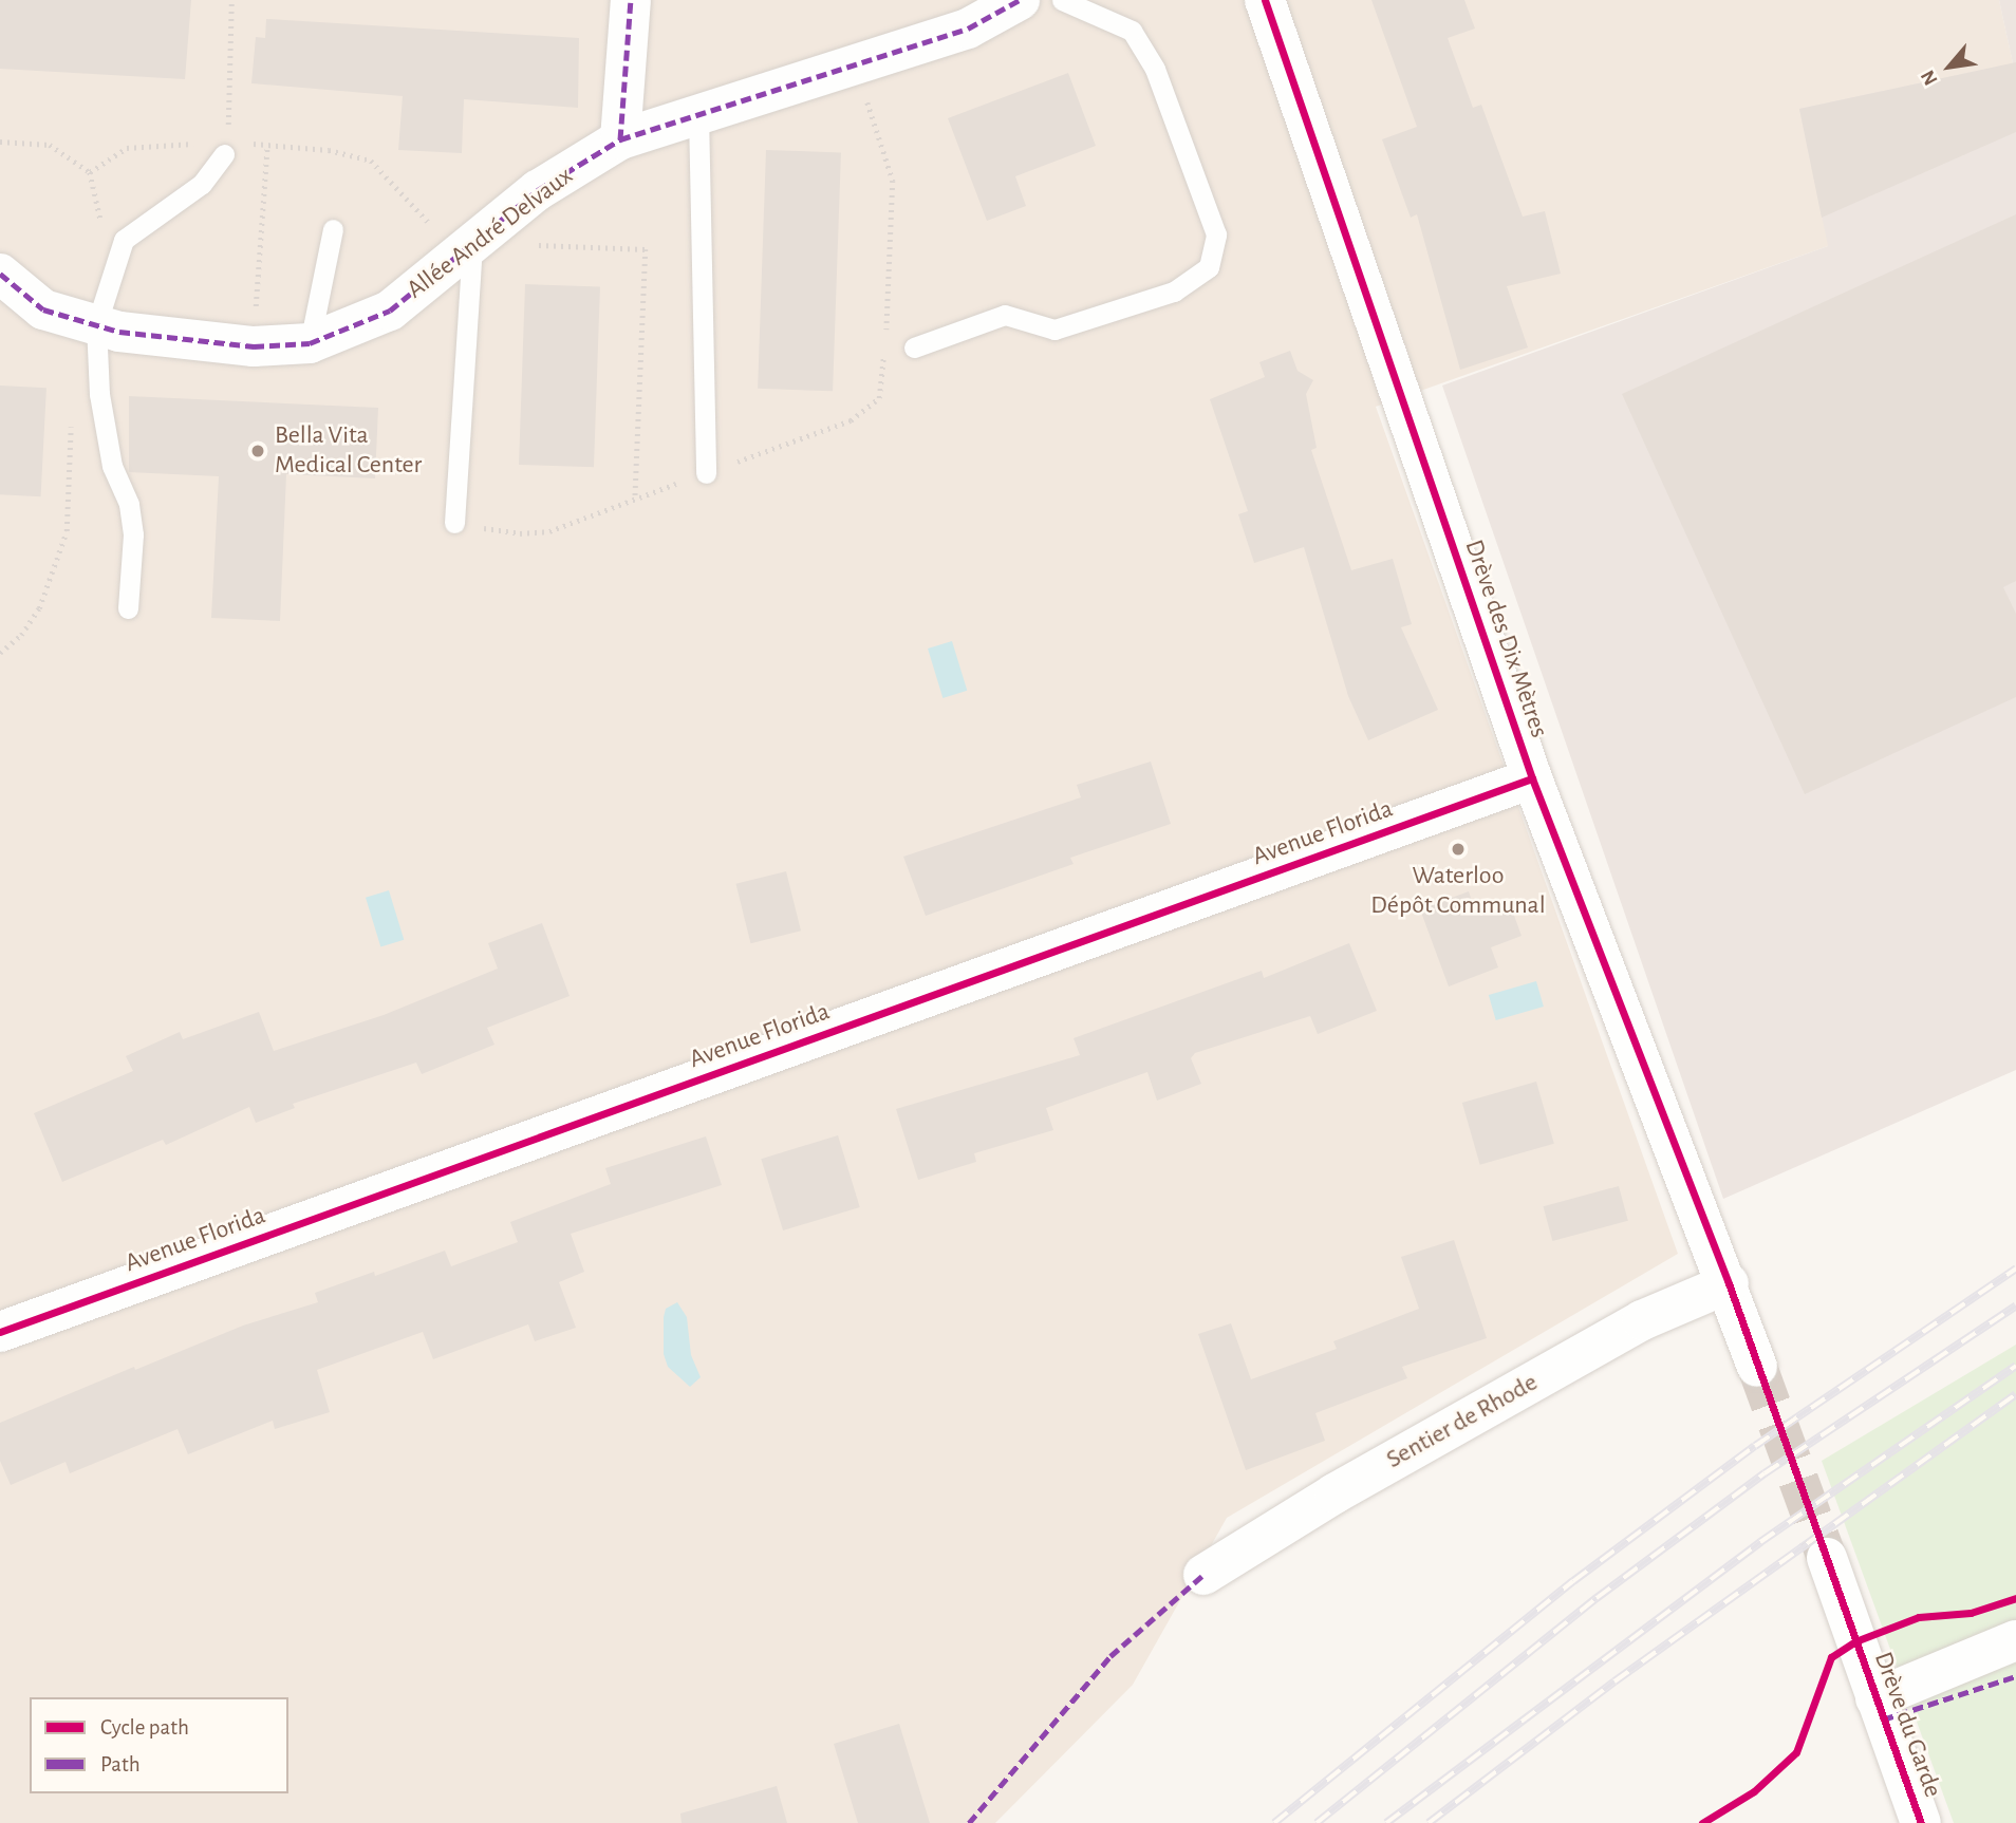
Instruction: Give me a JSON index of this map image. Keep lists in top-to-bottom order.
{
  "streets": {
    "street": [
      "Allée André Delvaux",
      "Drève des Dix Mètres",
      "Avenue Florida",
      "Sentier de Rhode",
      "Drève du Garde"
    ]
  },
  "crossings": [
    ["Drève des Dix Mètres", "Avenue Florida"],
    ["Drève des Dix Mètres", "Sentier de Rhode"]
  ],
  "places": ["Bella Vita Medical Center", "Waterloo Dépôt Communal"],
  "legend": ["Cycle path", "Path"],
  "north": "bottom left"
}
